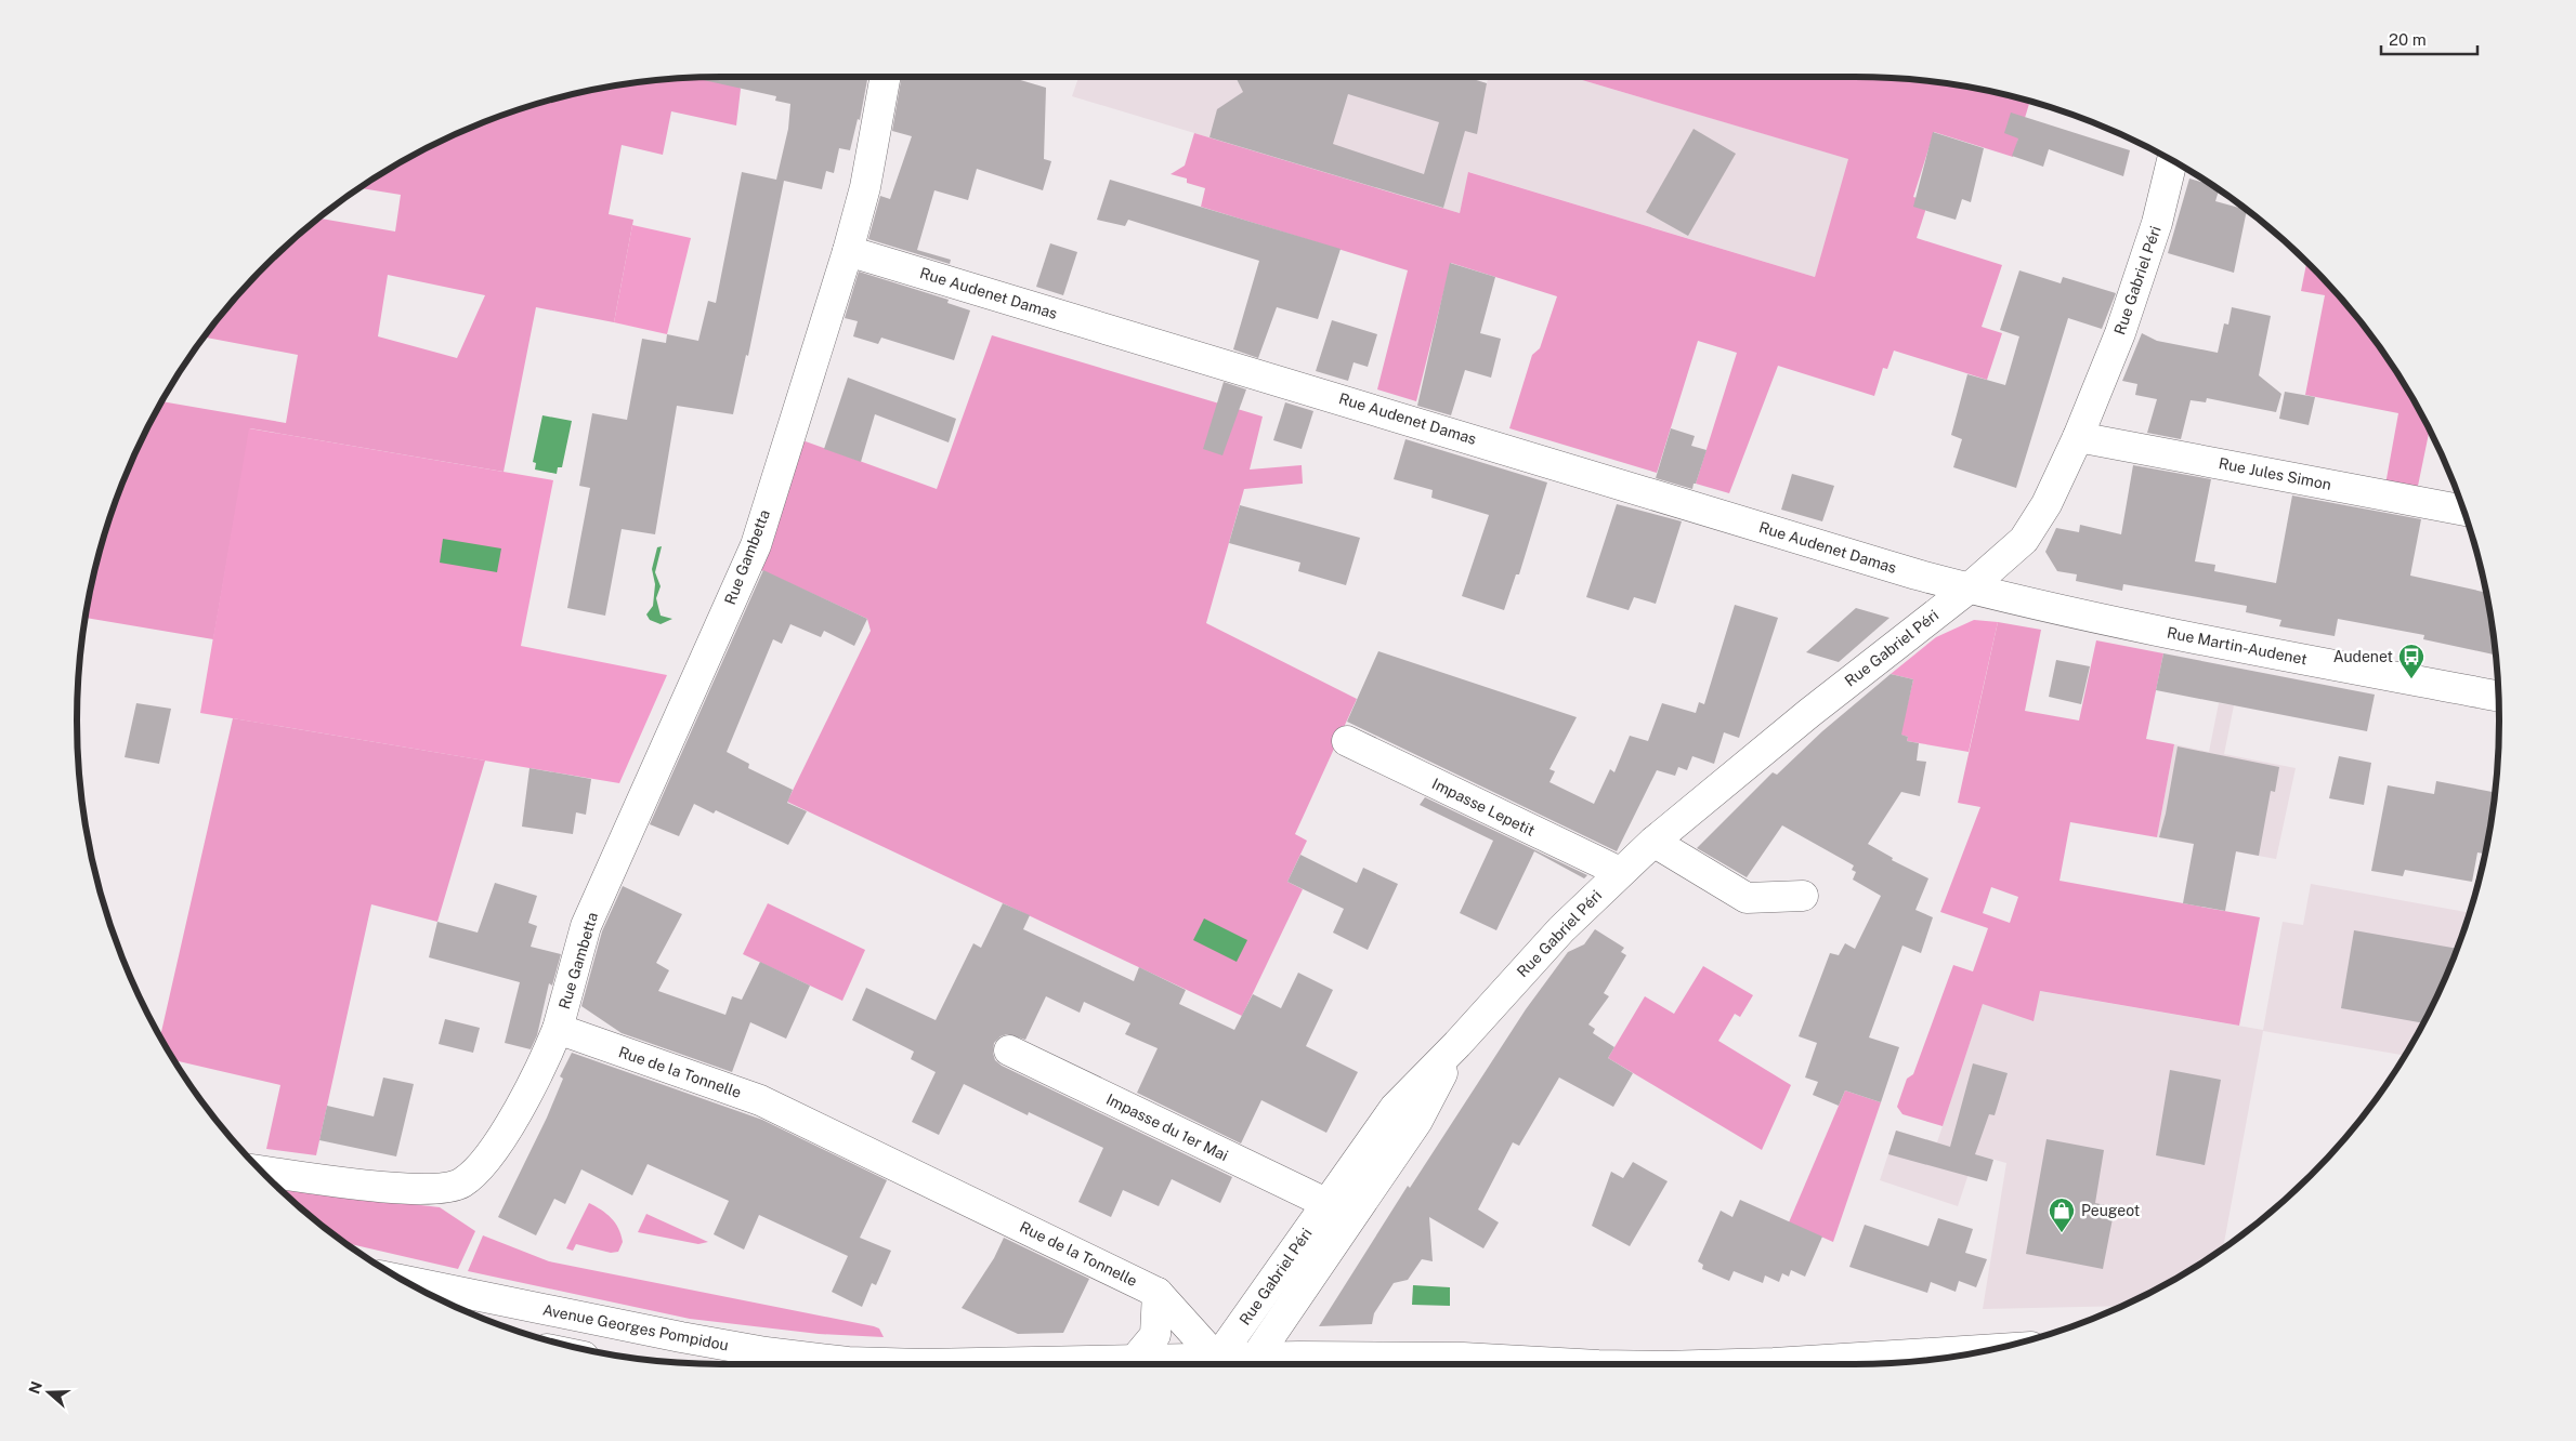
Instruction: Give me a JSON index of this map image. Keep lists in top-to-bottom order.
{
  "streets": {
    "street": [
      "Rue Gabriel Péri",
      "Rue Audenet Damas",
      "Rue Jules Simon",
      "Rue Gambetta",
      "Rue Martin-Audenet",
      "Impasse Lepetit",
      "Rue de la Tonnelle",
      "Impasse du 1er Mai",
      "Avenue Georges Pompidou"
    ]
  },
  "crossings": [
    ["Rue Gabriel Péri", "Rue Audenet Damas"],
    ["Rue Gabriel Péri", "Rue Jules Simon"],
    ["Rue Gabriel Péri", "Rue Martin-Audenet"],
    ["Rue Gabriel Péri", "Impasse Lepetit"],
    ["Rue Gabriel Péri", "Rue de la Tonnelle"],
    ["Rue Gabriel Péri", "Impasse du 1er Mai"],
    ["Rue Gabriel Péri", "Avenue Georges Pompidou"],
    ["Rue Audenet Damas", "Rue Gambetta"],
    ["Rue Audenet Damas", "Rue Martin-Audenet"],
    ["Rue Gambetta", "Rue de la Tonnelle"],
    ["Rue de la Tonnelle", "Avenue Georges Pompidou"]
  ],
  "places": {
    "bus stop": ["Audenet"],
    "shop": ["Peugeot"]
  },
  "scale_bar": "20 m",
  "north": "left"
}
